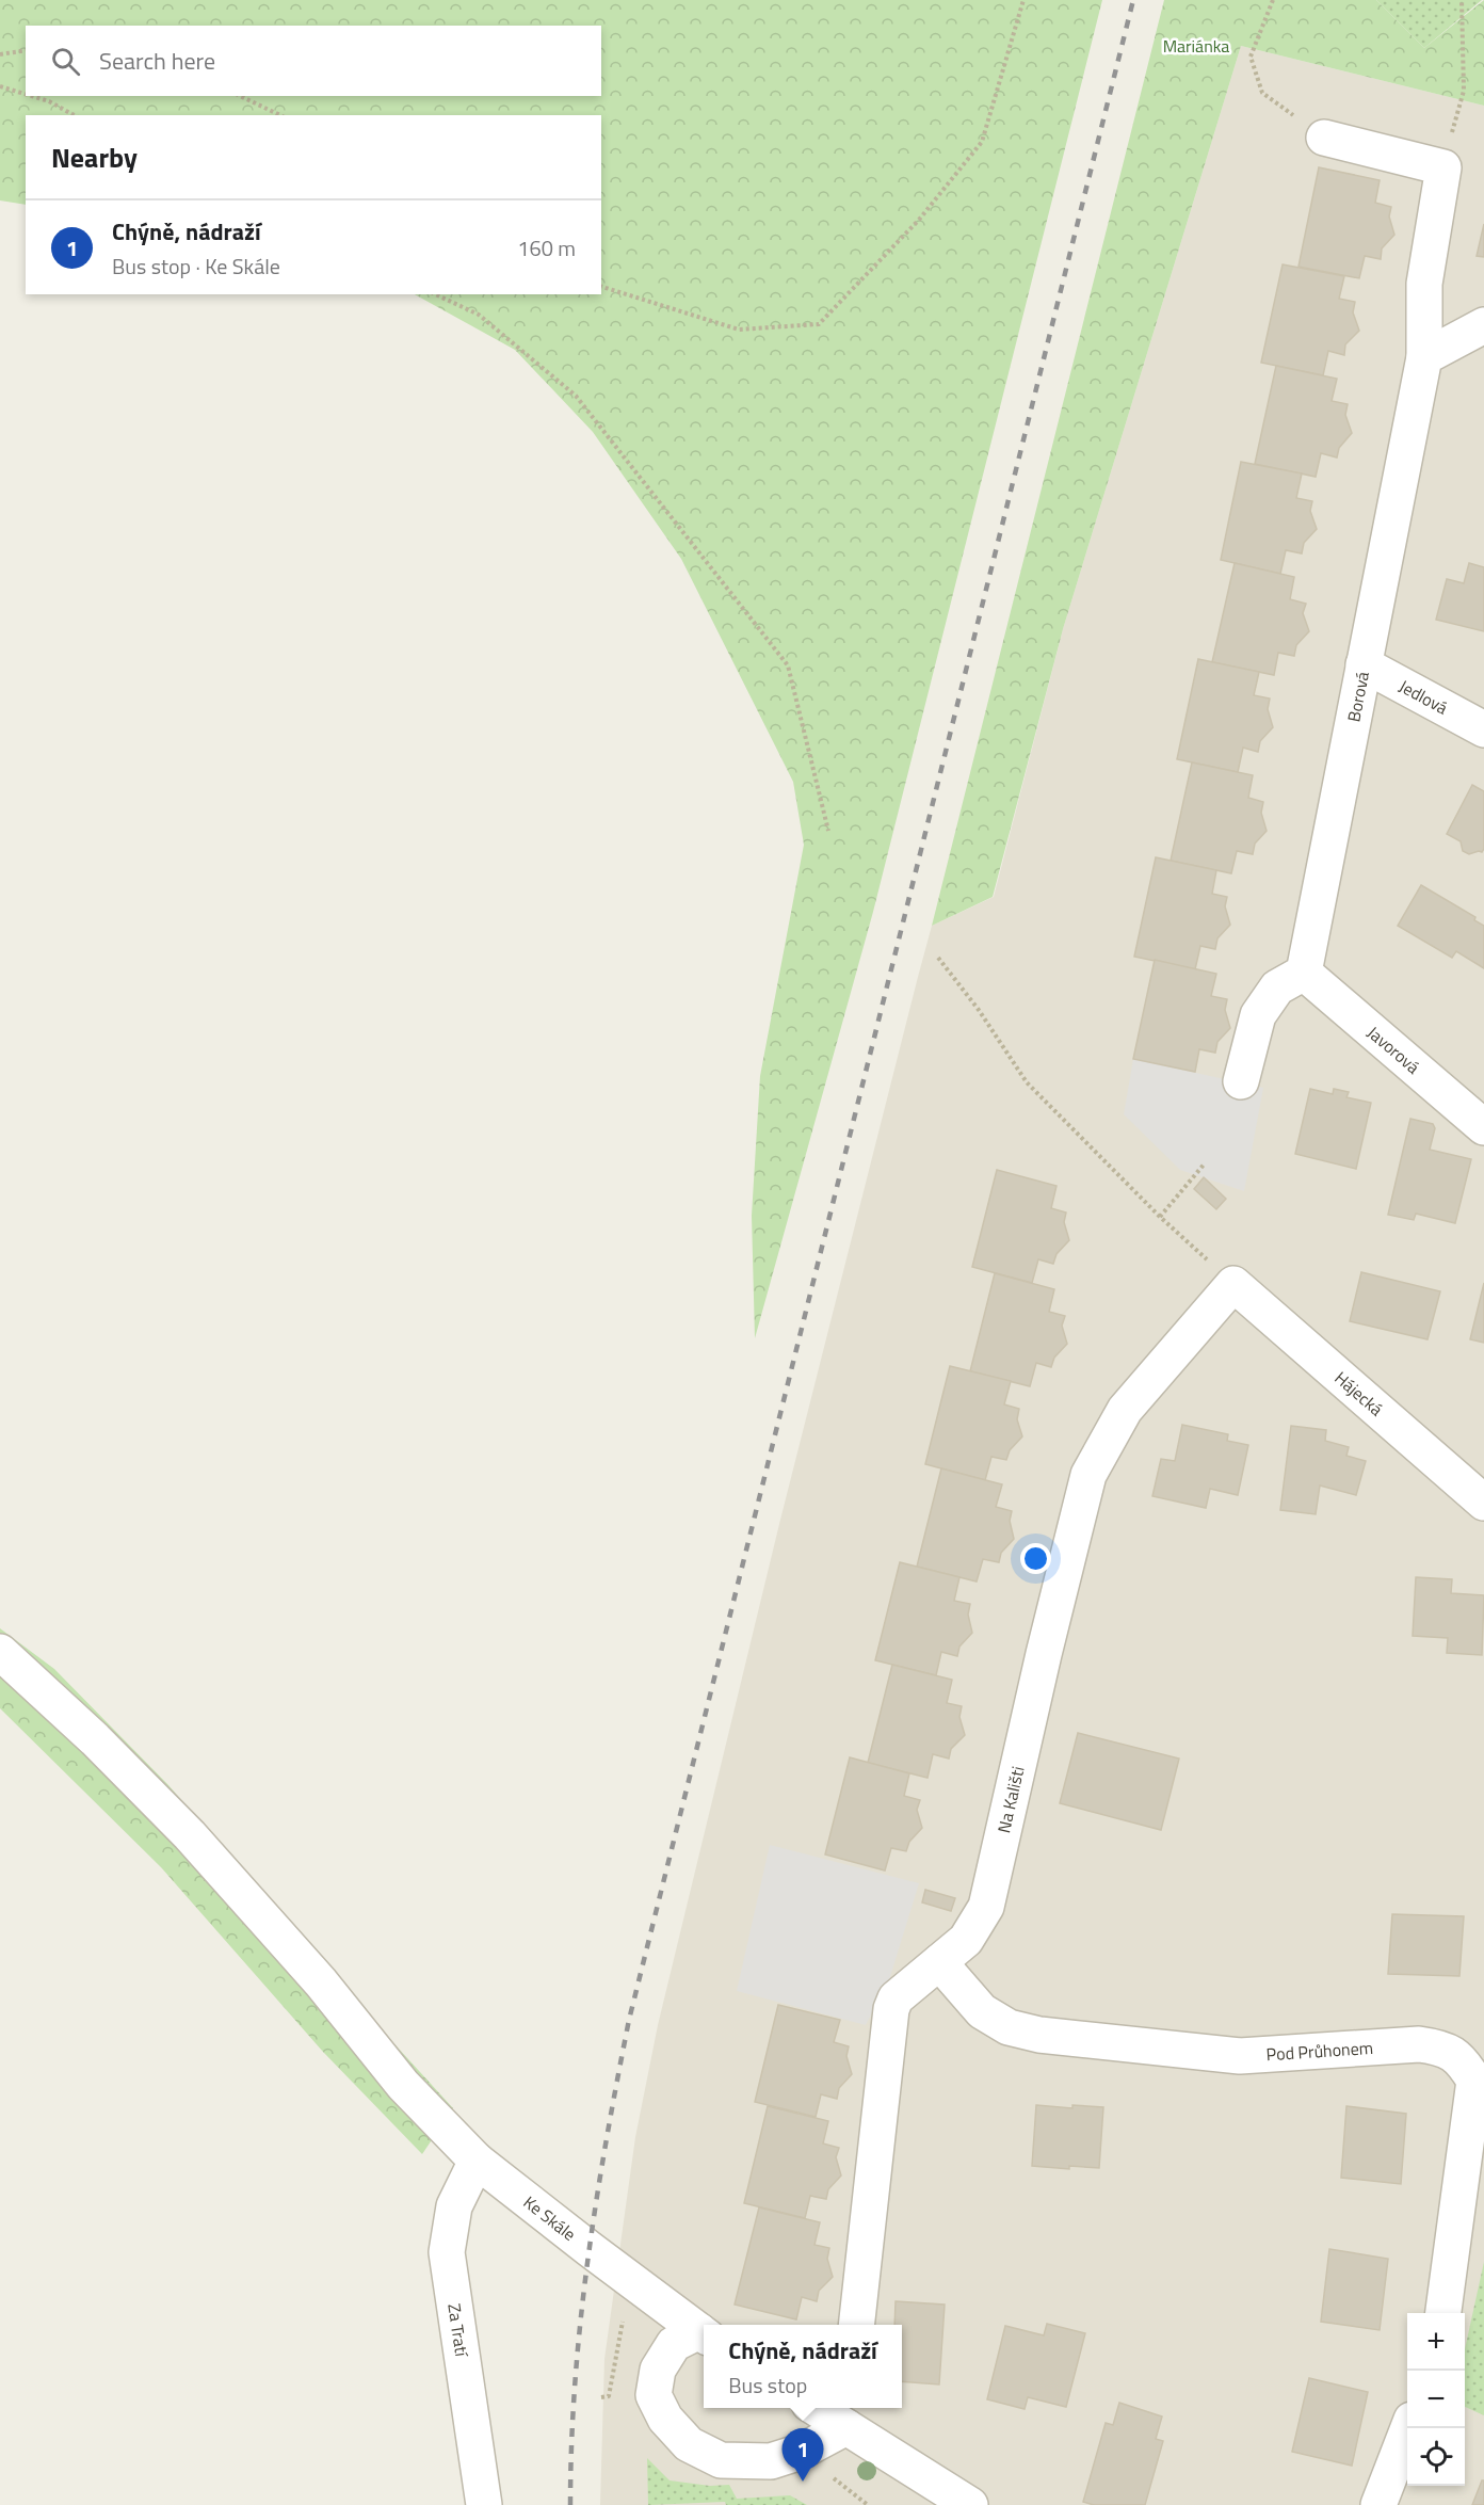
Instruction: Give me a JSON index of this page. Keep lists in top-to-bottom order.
{
  "streets": {
    "street": [
      "Borová",
      "Jedlová",
      "Javorová",
      "Hájecká",
      "Na Kališti",
      "Pod Průhonem",
      "Ke Skále",
      "Za Tratí"
    ]
  },
  "crossings": [
    ["Borová", "Jedlová"],
    ["Borová", "Javorová"],
    ["Hájecká", "Na Kališti"],
    ["Na Kališti", "Pod Průhonem"],
    ["Ke Skále", "Za Tratí"]
  ],
  "parks": ["Mariánka"],
  "page": {
    "search": "Search here",
    "heading": "Nearby",
    "list": [
      {
        "mark": "1",
        "name": "Chýně, nádraží",
        "note": "Bus stop · Ke Skále",
        "value": "160 m"
      }
    ],
    "map_buttons": ["+", "−"],
    "popup": ["Chýně, nádraží", "Bus stop"],
    "pins": "1"
  }
}
